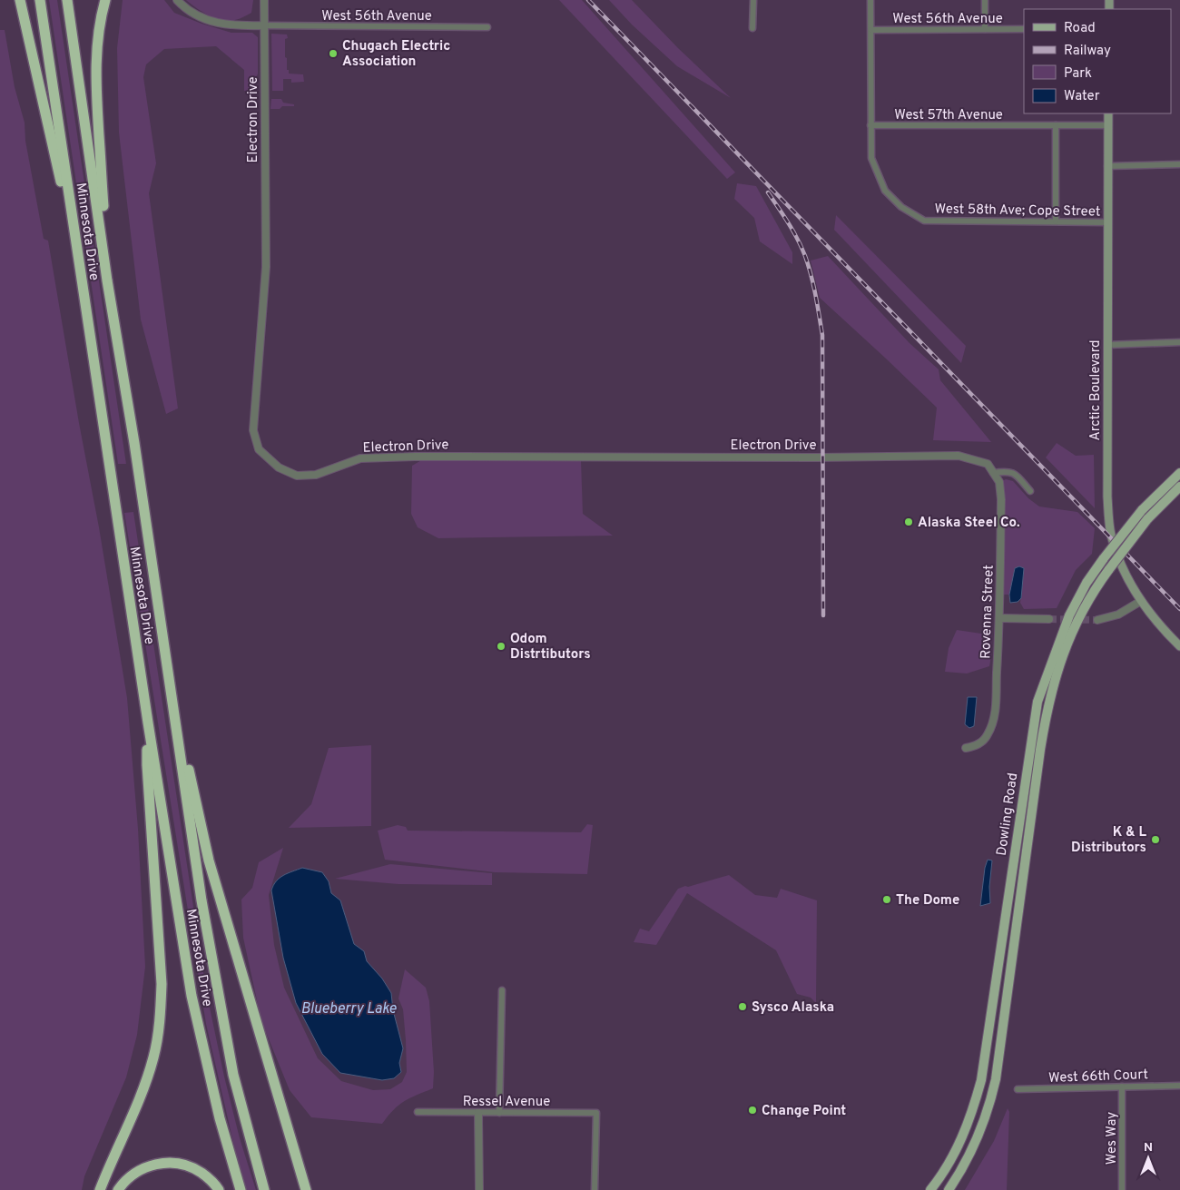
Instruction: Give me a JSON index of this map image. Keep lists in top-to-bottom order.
{
  "streets": {
    "highway": ["Minnesota Drive"],
    "main road": ["Arctic Boulevard", "Dowling Road"],
    "street": [
      "West 56th Avenue",
      "West 57th Avenue",
      "Electron Drive",
      "West 58th Ave; Cope Street",
      "Rovenna Street",
      "West 66th Court",
      "Ressel Avenue",
      "Wes Way"
    ]
  },
  "crossings": [
    ["West 56th Avenue", "Electron Drive"],
    ["West 56th Avenue", "West 58th Ave; Cope Street"],
    ["West 57th Avenue", "West 58th Ave; Cope Street"],
    ["West 57th Avenue", "Arctic Boulevard"],
    ["Electron Drive", "Rovenna Street"],
    ["West 58th Ave; Cope Street", "Arctic Boulevard"],
    ["West 66th Court", "Wes Way"]
  ],
  "water": ["Blueberry Lake"],
  "places": [
    "Chugach Electric Association",
    "Alaska Steel Co.",
    "Odom Distrtibutors",
    "K & L Distributors",
    "The Dome",
    "Sysco Alaska",
    "Change Point"
  ],
  "legend": [
    "Road",
    "Railway",
    "Park",
    "Water"
  ],
  "north": "top"
}
